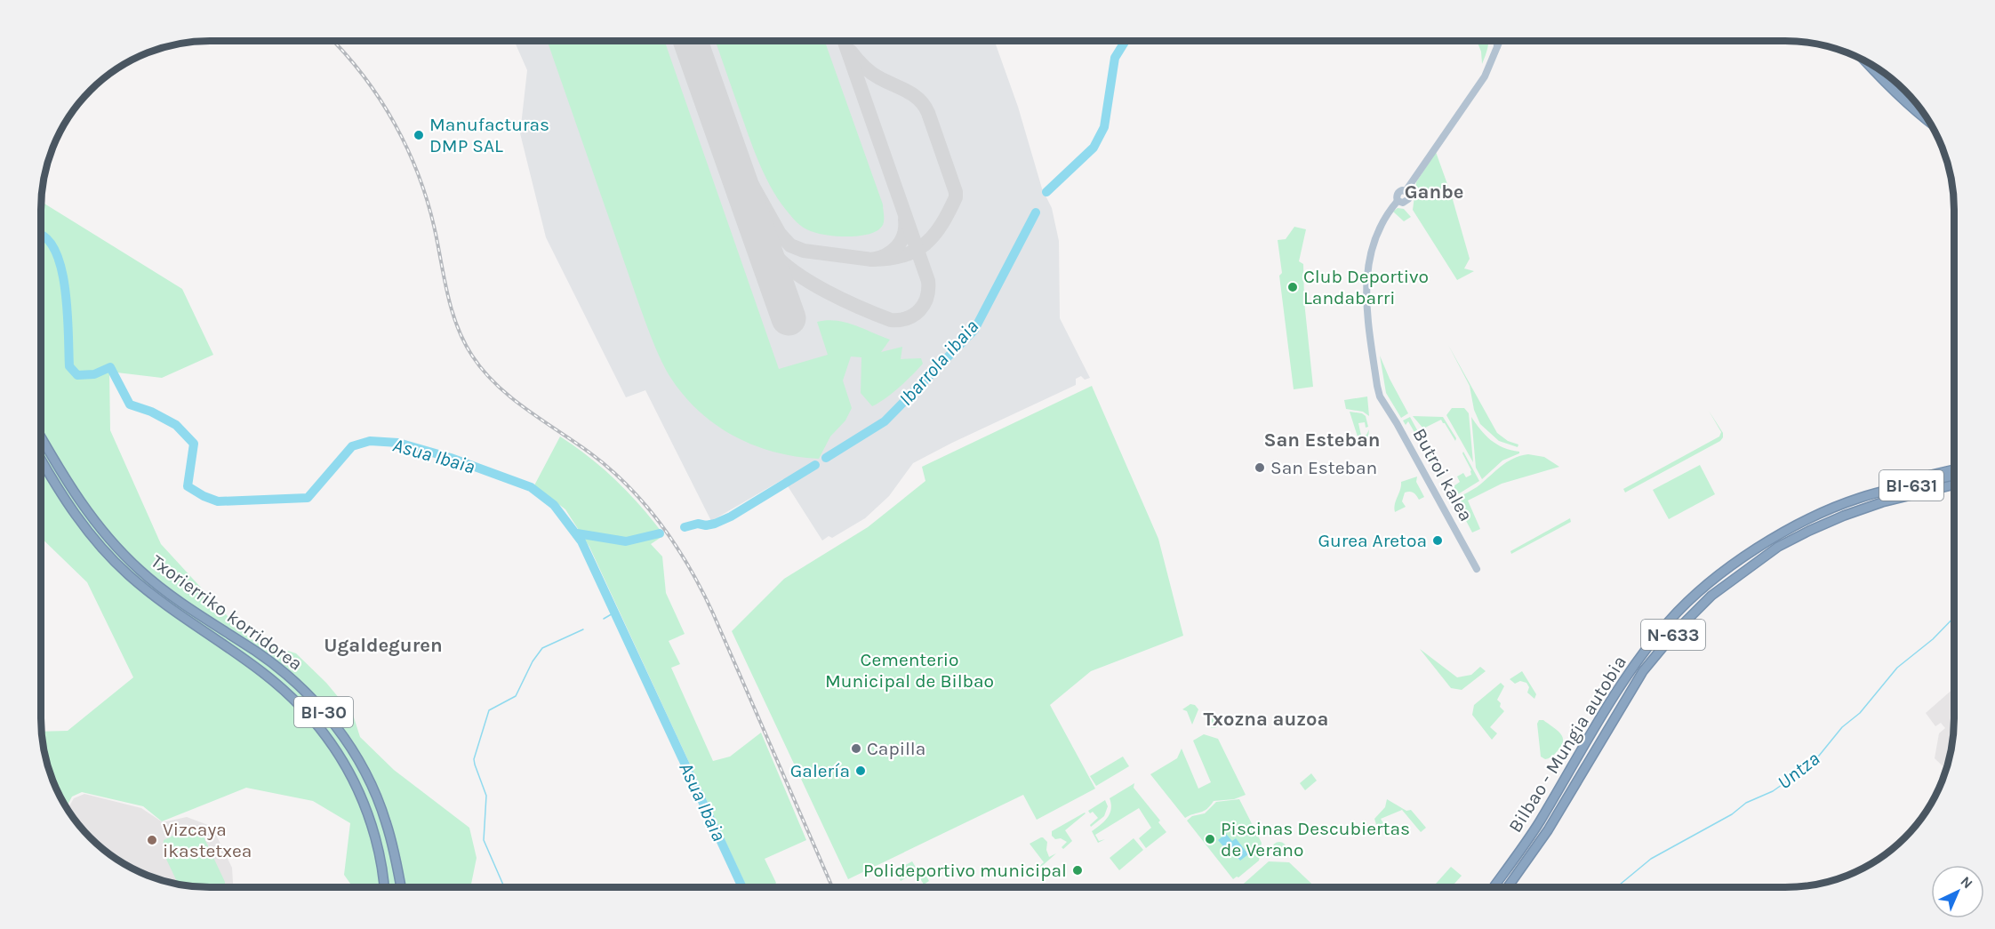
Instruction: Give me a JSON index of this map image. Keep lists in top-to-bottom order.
{
  "streets": {
    "highway": [
      "BI-631",
      "Txorierriko korridorea",
      "N-633",
      "BI-30",
      "Bilbao - Mungia autobia"
    ],
    "main road": ["Butroi kalea"]
  },
  "crossings": [
    ["N-633", "Bilbao - Mungia autobia"]
  ],
  "districts": [
    "Ganbe",
    "San Esteban",
    "Ugaldeguren",
    "Txozna auzoa"
  ],
  "water": ["Ibarrola ibaia", "Asua Ibaia", "Untza"],
  "parks": ["Cementerio Municipal de Bilbao"],
  "places": [
    "Manufacturas DMP SAL",
    "Club Deportivo Landabarri",
    "San Esteban",
    "Gurea Aretoa",
    "Capilla",
    "Galería",
    "Piscinas Descubiertas de Verano",
    "Vizcaya ikastetxea",
    "Polideportivo municipal"
  ],
  "north": "top right"
}
